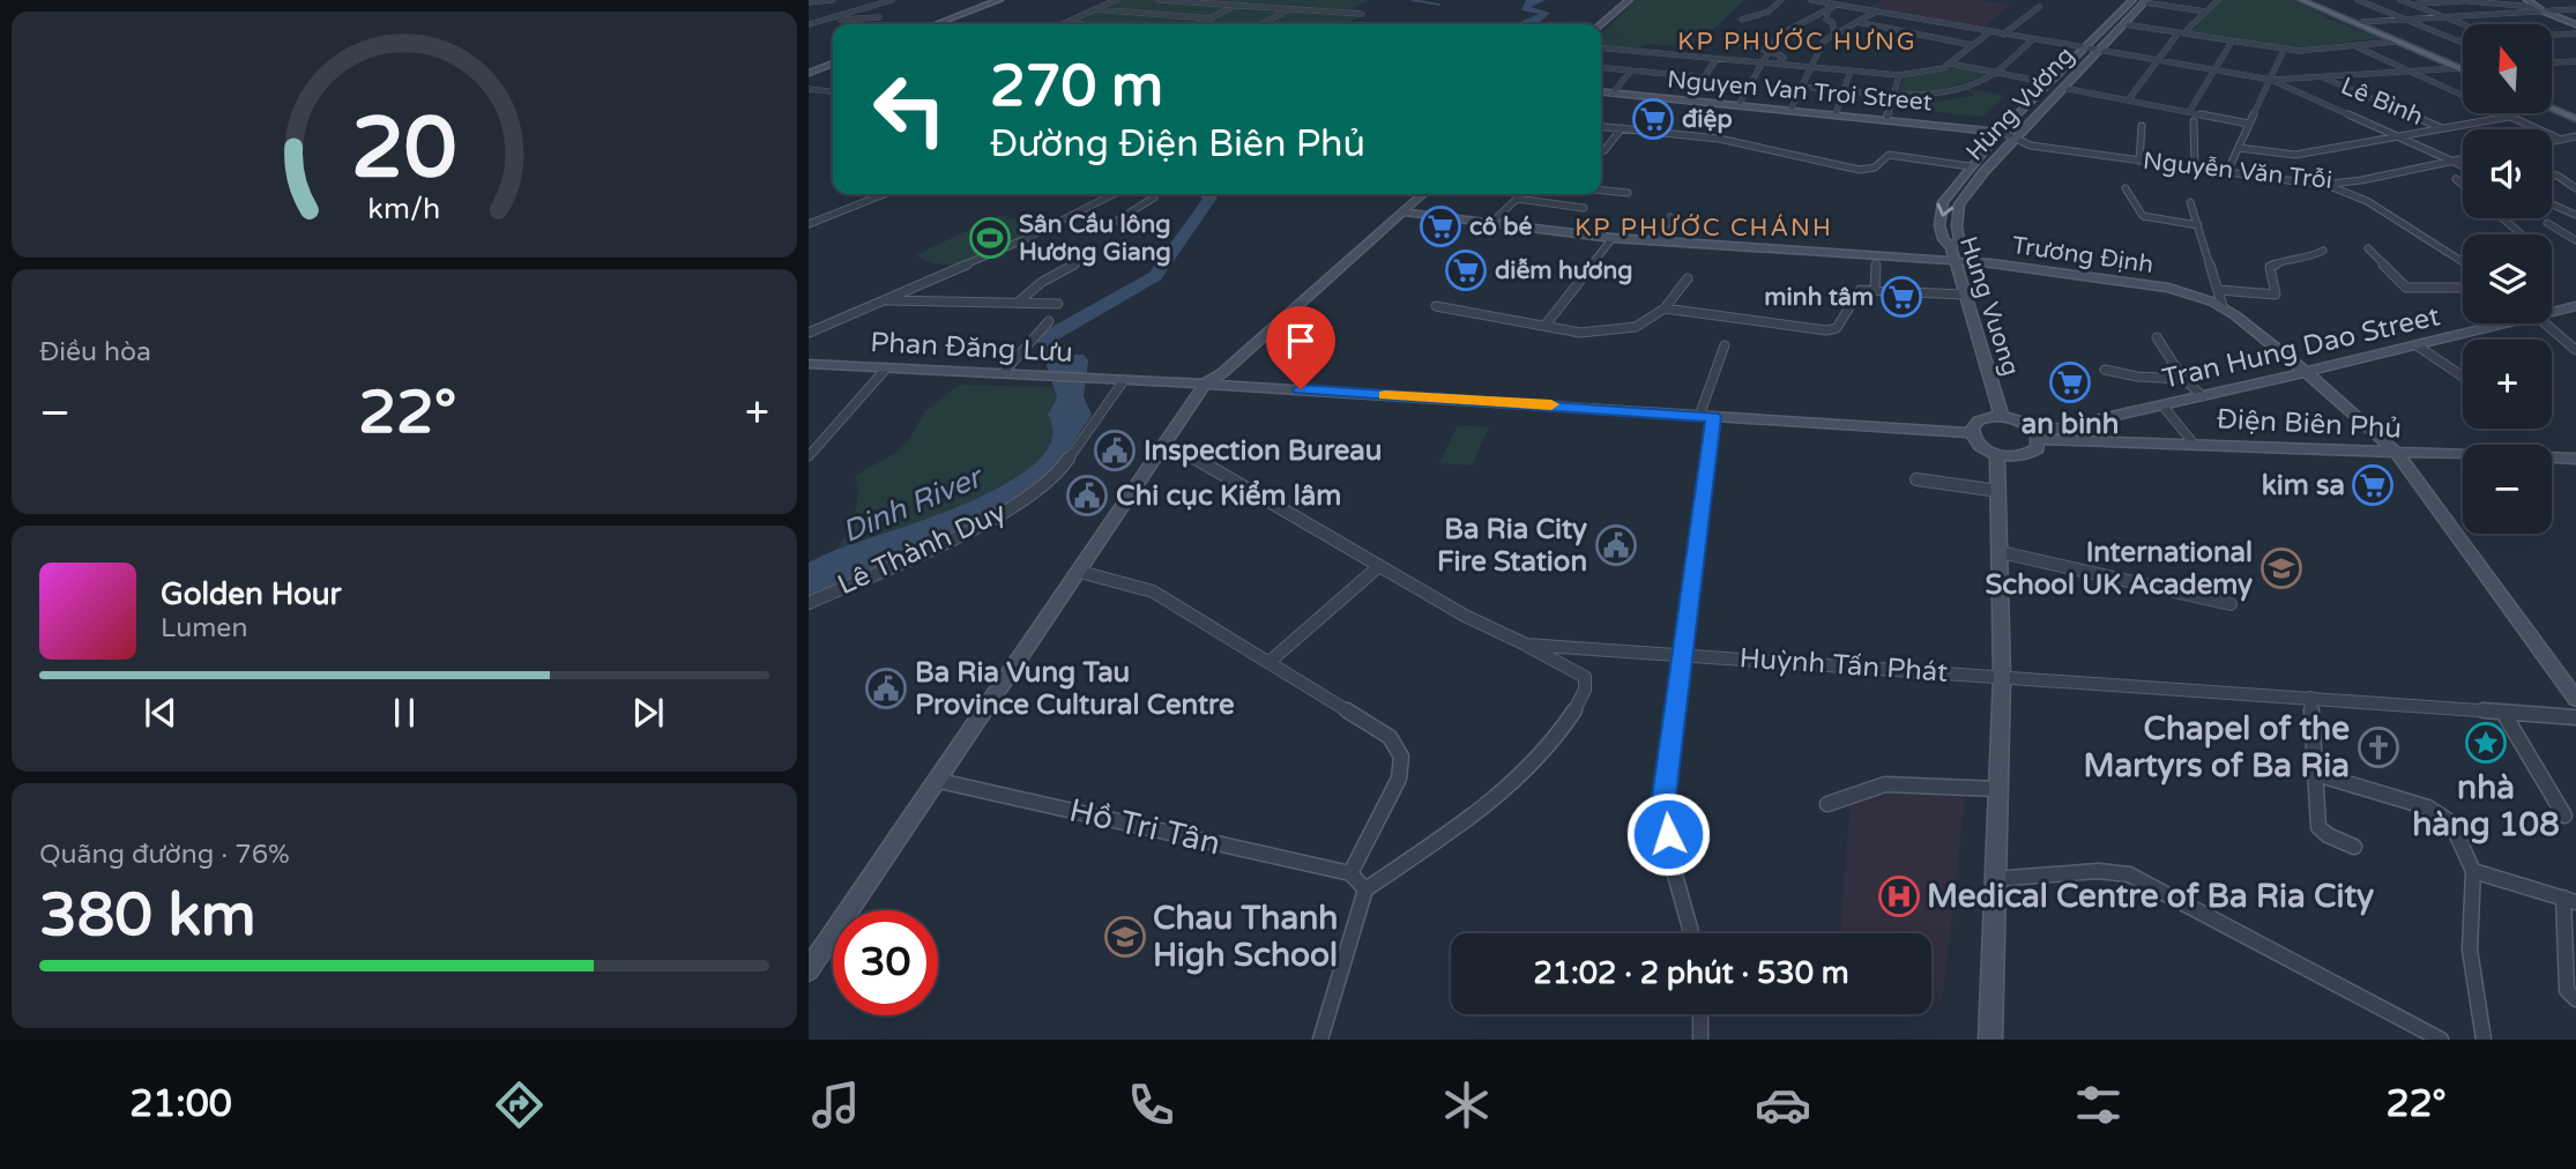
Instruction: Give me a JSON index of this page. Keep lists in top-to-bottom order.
{
  "streets": {
    "street": [
      "Nguyen Van Troi Street",
      "Lê Bình",
      "Hùng Vương",
      "Nguyễn Văn Trỗi",
      "Trương Định",
      "Hung Vuong",
      "Phan Đăng Lưu",
      "Tran Hung Dao Street",
      "Điện Biên Phủ",
      "Lê Thành Duy",
      "Huỳnh Tấn Phát",
      "Hồ Tri Tân"
    ]
  },
  "crossings": [
    ["Nguyen Van Troi Street", "Hùng Vương"],
    ["Nguyen Van Troi Street", "Nguyễn Văn Trỗi"],
    ["Nguyen Van Troi Street", "Hung Vuong"],
    ["Hùng Vương", "Nguyễn Văn Trỗi"],
    ["Hùng Vương", "Trương Định"],
    ["Hùng Vương", "Hung Vuong"],
    ["Nguyễn Văn Trỗi", "Hung Vuong"],
    ["Trương Định", "Hung Vuong"],
    ["Trương Định", "Tran Hung Dao Street"],
    ["Trương Định", "Điện Biên Phủ"],
    ["Phan Đăng Lưu", "Lê Thành Duy"],
    ["Tran Hung Dao Street", "Điện Biên Phủ"]
  ],
  "districts": ["KP PHƯỚC HƯNG", "KP PHƯỚC CHÁNH"],
  "water": ["Dinh River"],
  "places": {
    "supermarket": [
      "điệp",
      "cô bé",
      "diễm hương",
      "minh tâm",
      "an bình",
      "kim sa"
    ],
    "sports": ["Sân Cầu lông Hương Giang"],
    "public building": [
      "Inspection Bureau",
      "Chi cục Kiểm lâm",
      "Ba Ria City Fire Station",
      "Ba Ria Vung Tau Province Cultural Centre"
    ],
    "school or university": ["International School UK Academy", "Chau Thanh High School"],
    "place": ["nhà hàng 108"],
    "church": ["Chapel of the Martyrs of Ba Ria"],
    "hospital": ["Medical Centre of Ba Ria City"]
  },
  "north": "top",
  "page": {
    "map_buttons": ["+", "−"],
    "turn": ["270 m", "Đường Điện Biên Phủ"],
    "tile": [
      "Điều hòa",
      ["Quãng đường · 76%", "380 km"]
    ],
    "heat": ["−", "22°", "+"],
    "song": ["Golden Hour", "Lumen"],
    "limit": "30",
    "trip": "21:02 · 2 phút · 530 m",
    "tabs": ["21:00", "22°"],
    "gauge": ["20", "km/h"]
  }
}
